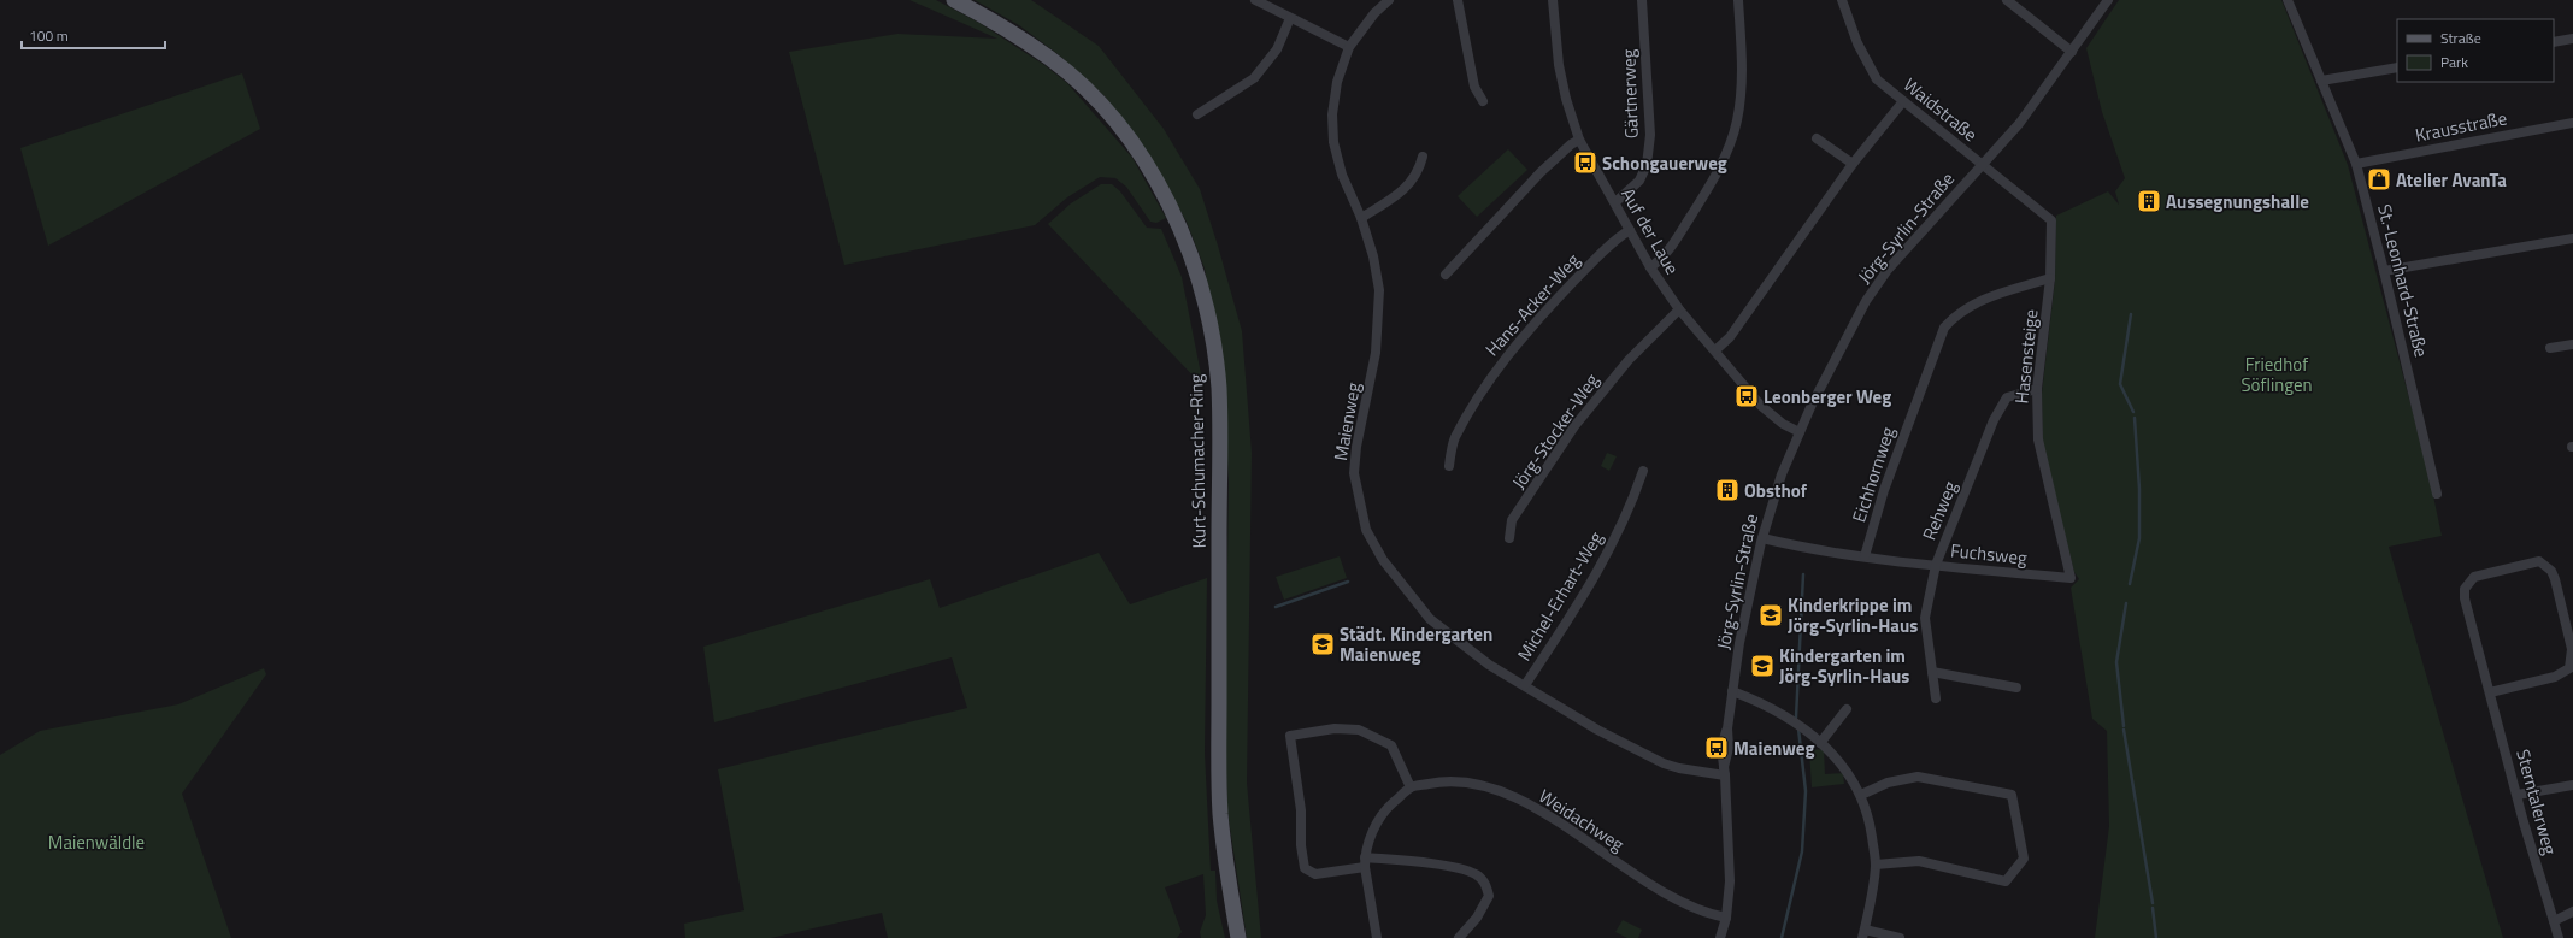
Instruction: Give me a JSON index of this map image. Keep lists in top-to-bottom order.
{
  "streets": {
    "main road": ["Kurt-Schumacher-Ring"],
    "street": [
      "Gärtnerweg",
      "Waidstraße",
      "Krausstraße",
      "Jörg-Syrlin-Straße",
      "Auf der Laue",
      "St.-Leonhard-Straße",
      "Hans-Acker-Weg",
      "Hasensteige",
      "Maienweg",
      "Jörg-Stocker-Weg",
      "Eichhornweg",
      "Rehweg",
      "Fuchsweg",
      "Michel-Erhart-Weg",
      "Sterntalerweg",
      "Weidachweg"
    ]
  },
  "crossings": [
    ["Gärtnerweg", "Auf der Laue"],
    ["Waidstraße", "Jörg-Syrlin-Straße"],
    ["Waidstraße", "Hasensteige"],
    ["Krausstraße", "St.-Leonhard-Straße"],
    ["Jörg-Syrlin-Straße", "Auf der Laue"],
    ["Jörg-Syrlin-Straße", "Maienweg"],
    ["Jörg-Syrlin-Straße", "Fuchsweg"],
    ["Jörg-Syrlin-Straße", "Weidachweg"],
    ["Auf der Laue", "Hans-Acker-Weg"],
    ["Auf der Laue", "Jörg-Stocker-Weg"],
    ["Hasensteige", "Eichhornweg"],
    ["Hasensteige", "Rehweg"],
    ["Hasensteige", "Fuchsweg"],
    ["Maienweg", "Michel-Erhart-Weg"],
    ["Eichhornweg", "Fuchsweg"],
    ["Rehweg", "Fuchsweg"]
  ],
  "parks": ["Friedhof Söflingen", "Maienwäldle"],
  "places": {
    "bus stop": ["Schongauerweg", "Leonberger Weg", "Maienweg"],
    "shop": ["Atelier AvanTa"],
    "building": ["Aussegnungshalle", "Obsthof"],
    "school or university": ["Kinderkrippe im Jörg-Syrlin-Haus", "Städt. Kindergarten Maienweg", "Kindergarten im Jörg-Syrlin-Haus"]
  },
  "legend": ["Straße", "Park"],
  "scale_bar": "100 m"
}
